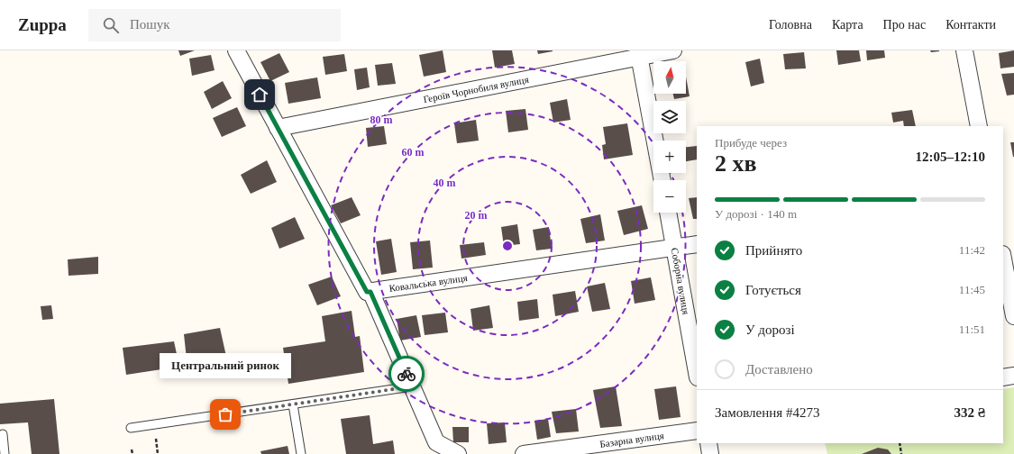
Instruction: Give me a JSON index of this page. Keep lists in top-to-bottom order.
{
  "streets": {
    "street": [
      "Героїв Чорнобиля вулиця",
      "Соборна вулиця",
      "Ковальська вулиця",
      "Базарна вулиця"
    ]
  },
  "crossings": [
    ["Соборна вулиця", "Ковальська вулиця"]
  ],
  "places": ["Центральний ринок"],
  "north": "top",
  "page": {
    "header": "Zuppa",
    "search": "Пошук",
    "nav": [
      "Головна",
      "Карта",
      "Про нас",
      "Контакти"
    ],
    "map_buttons": ["+", "−"],
    "heading": ["2 хв", "Прибуде через", "12:05–12:10"],
    "panel": ["Замовлення #4273", "332 ₴"],
    "bar": "У дорозі · 140 m",
    "list": [
      ["Прийнято", "11:42"],
      ["Готується", "11:45"],
      ["У дорозі", "11:51"],
      "Доставлено"
    ],
    "bubble": "Центральний ринок"
  },
  "rings": [
    "80 m",
    "60 m",
    "40 m",
    "20 m"
  ]
}
